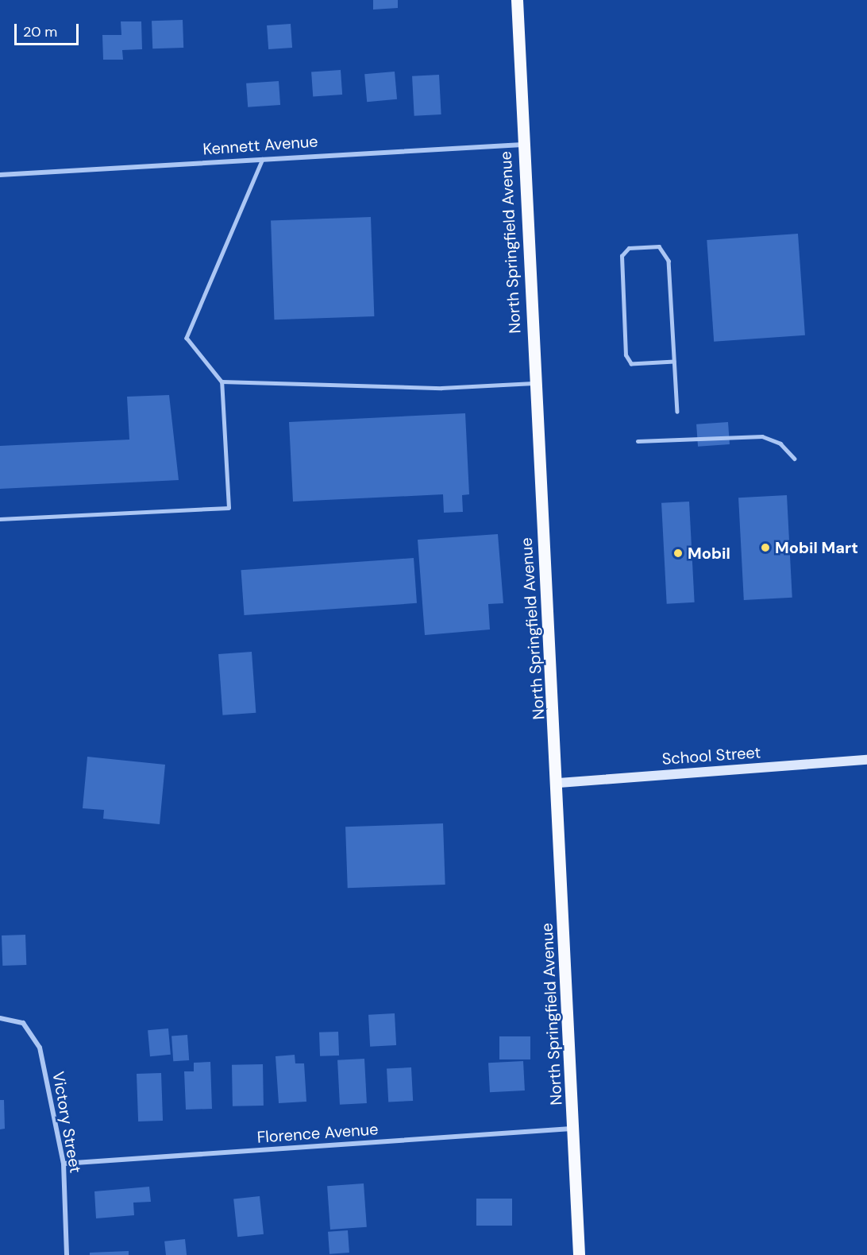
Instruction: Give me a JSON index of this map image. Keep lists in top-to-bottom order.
{
  "streets": {
    "main road": ["North Springfield Avenue", "School Street"],
    "street": ["Kennett Avenue", "Victory Street", "Florence Avenue"]
  },
  "crossings": [
    ["Kennett Avenue", "North Springfield Avenue"],
    ["North Springfield Avenue", "School Street"],
    ["North Springfield Avenue", "Florence Avenue"],
    ["Victory Street", "Florence Avenue"]
  ],
  "places": ["Mobil Mart", "Mobil"],
  "scale_bar": "20 m"
}
